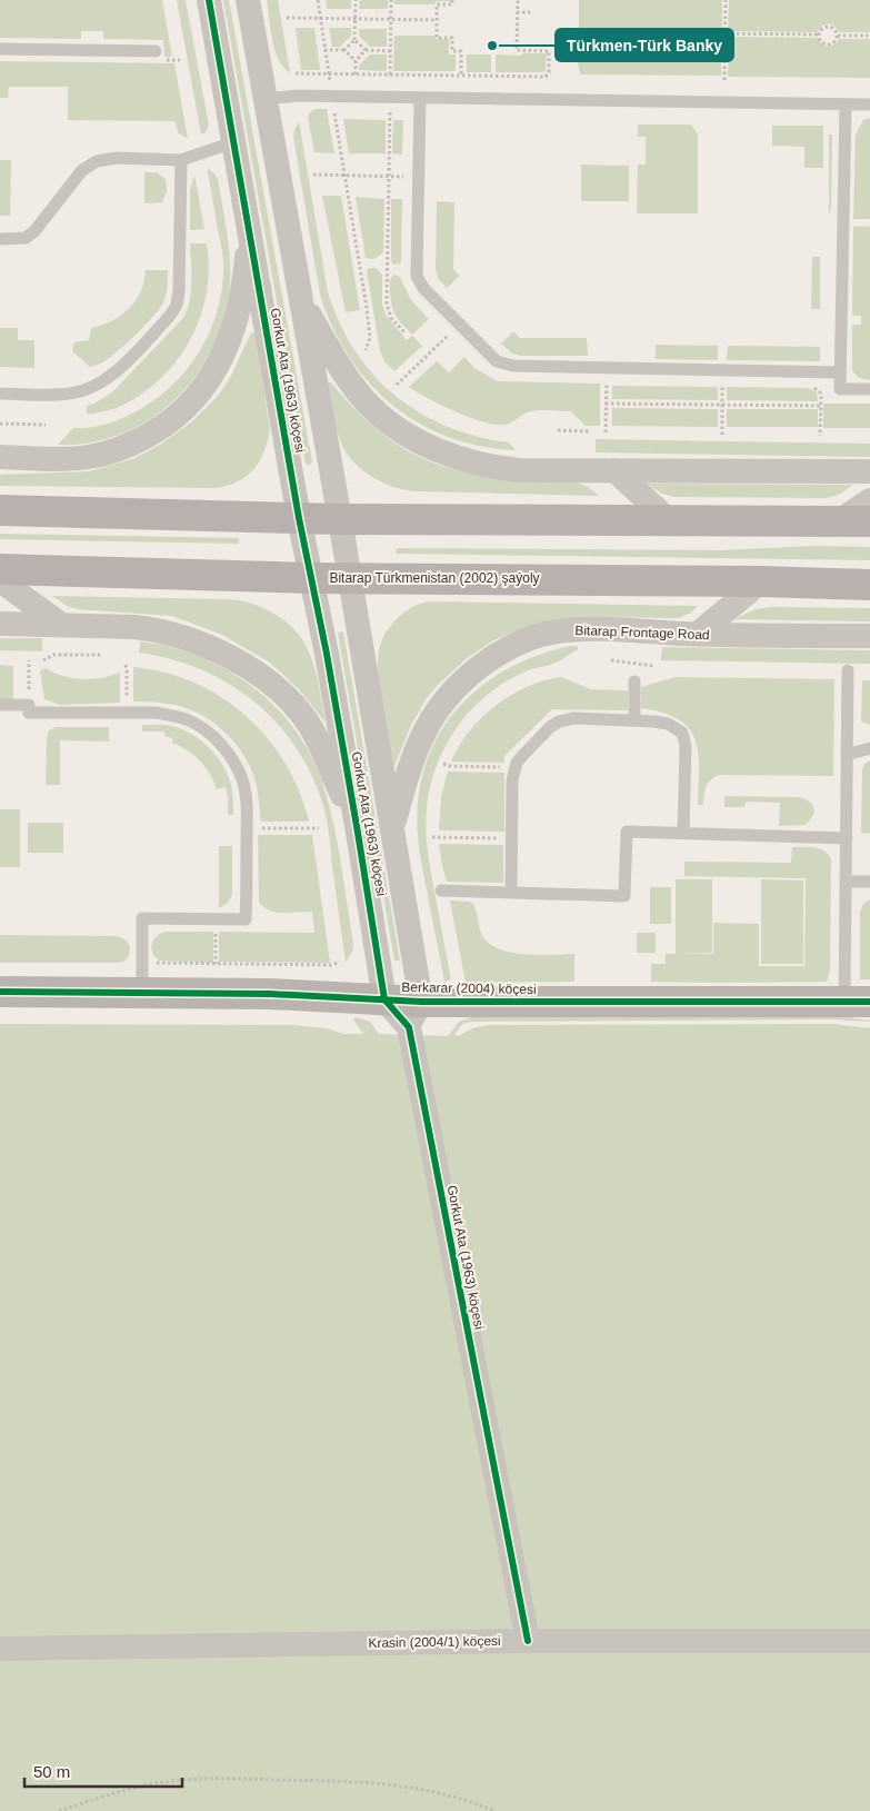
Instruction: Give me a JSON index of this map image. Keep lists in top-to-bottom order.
{
  "streets": {
    "main road": ["Bitarap Türkmenistan (2002) şaýoly"],
    "street": [
      "Gorkut Ata (1963) köçesi",
      "Bitarap Frontage Road",
      "Berkarar (2004) köçesi",
      "Krasin (2004/1) köçesi"
    ]
  },
  "crossings": [
    ["Gorkut Ata (1963) köçesi", "Bitarap Türkmenistan (2002) şaýoly"],
    ["Gorkut Ata (1963) köçesi", "Bitarap Frontage Road"],
    ["Gorkut Ata (1963) köçesi", "Berkarar (2004) köçesi"],
    ["Gorkut Ata (1963) köçesi", "Krasin (2004/1) köçesi"]
  ],
  "places": ["Türkmen-Türk Banky"],
  "scale_bar": "50 m"
}
